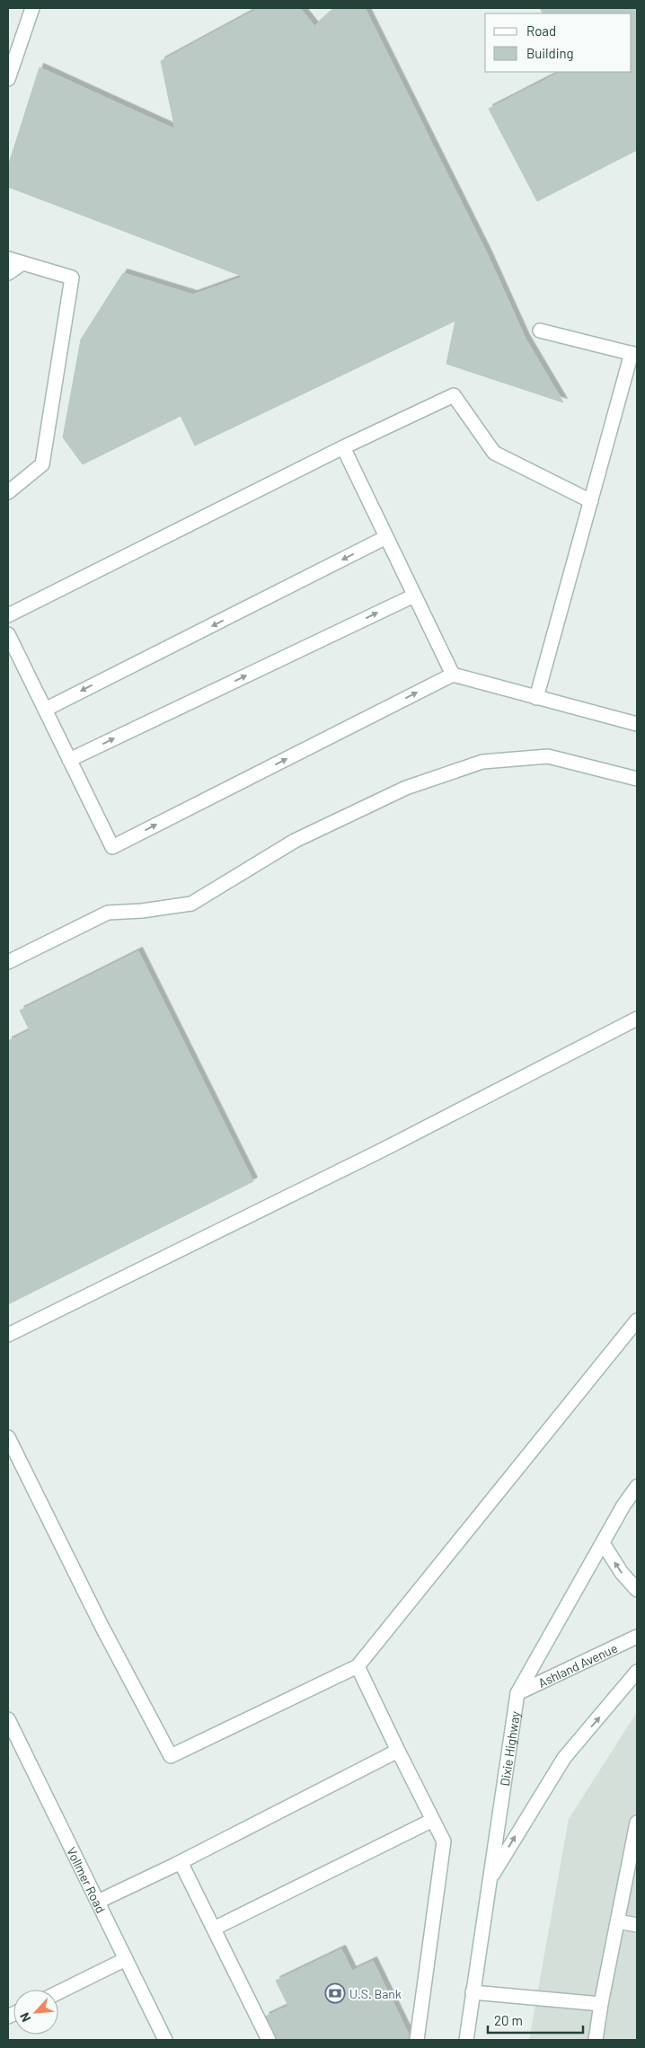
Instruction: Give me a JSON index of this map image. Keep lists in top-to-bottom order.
{
  "streets": {
    "main road": ["Ashland Avenue", "Dixie Highway", "Vollmer Road"]
  },
  "crossings": [
    ["Ashland Avenue", "Dixie Highway"]
  ],
  "places": {
    "bank": ["U.S. Bank"]
  },
  "legend": ["Road", "Building"],
  "scale_bar": "20 m",
  "north": "bottom left"
}
